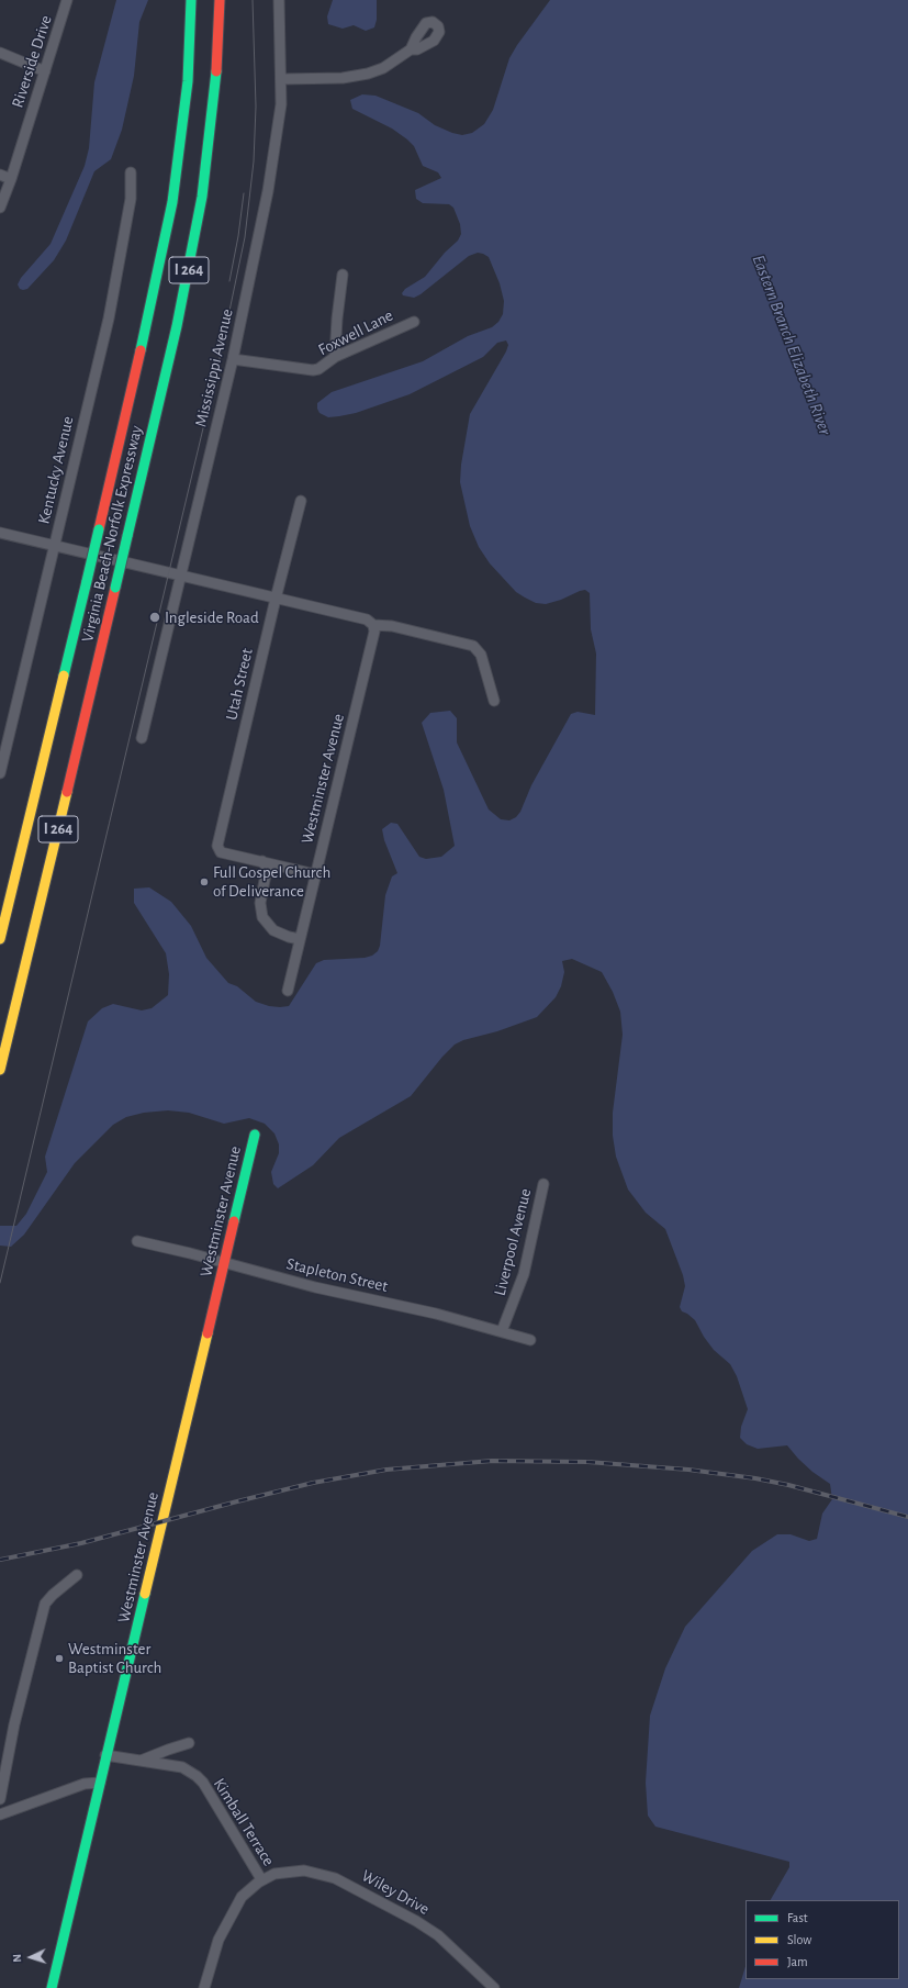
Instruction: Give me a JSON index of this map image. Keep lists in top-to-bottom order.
{
  "streets": {
    "main road": ["I 264", "Virginia Beach-Norfolk Expressway", "Westminster Avenue"],
    "street": [
      "Riverside Drive",
      "Foxwell Lane",
      "Mississippi Avenue",
      "Kentucky Avenue",
      "Utah Street",
      "Liverpool Avenue",
      "Stapleton Street",
      "Kimball Terrace",
      "Wiley Drive"
    ]
  },
  "crossings": [
    ["Foxwell Lane", "Mississippi Avenue"],
    ["Westminster Avenue", "Stapleton Street"],
    ["Westminster Avenue", "Kimball Terrace"],
    ["Liverpool Avenue", "Stapleton Street"],
    ["Kimball Terrace", "Wiley Drive"]
  ],
  "water": ["Eastern Branch Elizabeth River"],
  "places": ["Ingleside Road", "Full Gospel Church of Deliverance", "Westminster Baptist Church"],
  "legend": ["Fast", "Slow", "Jam"],
  "north": "left"
}
